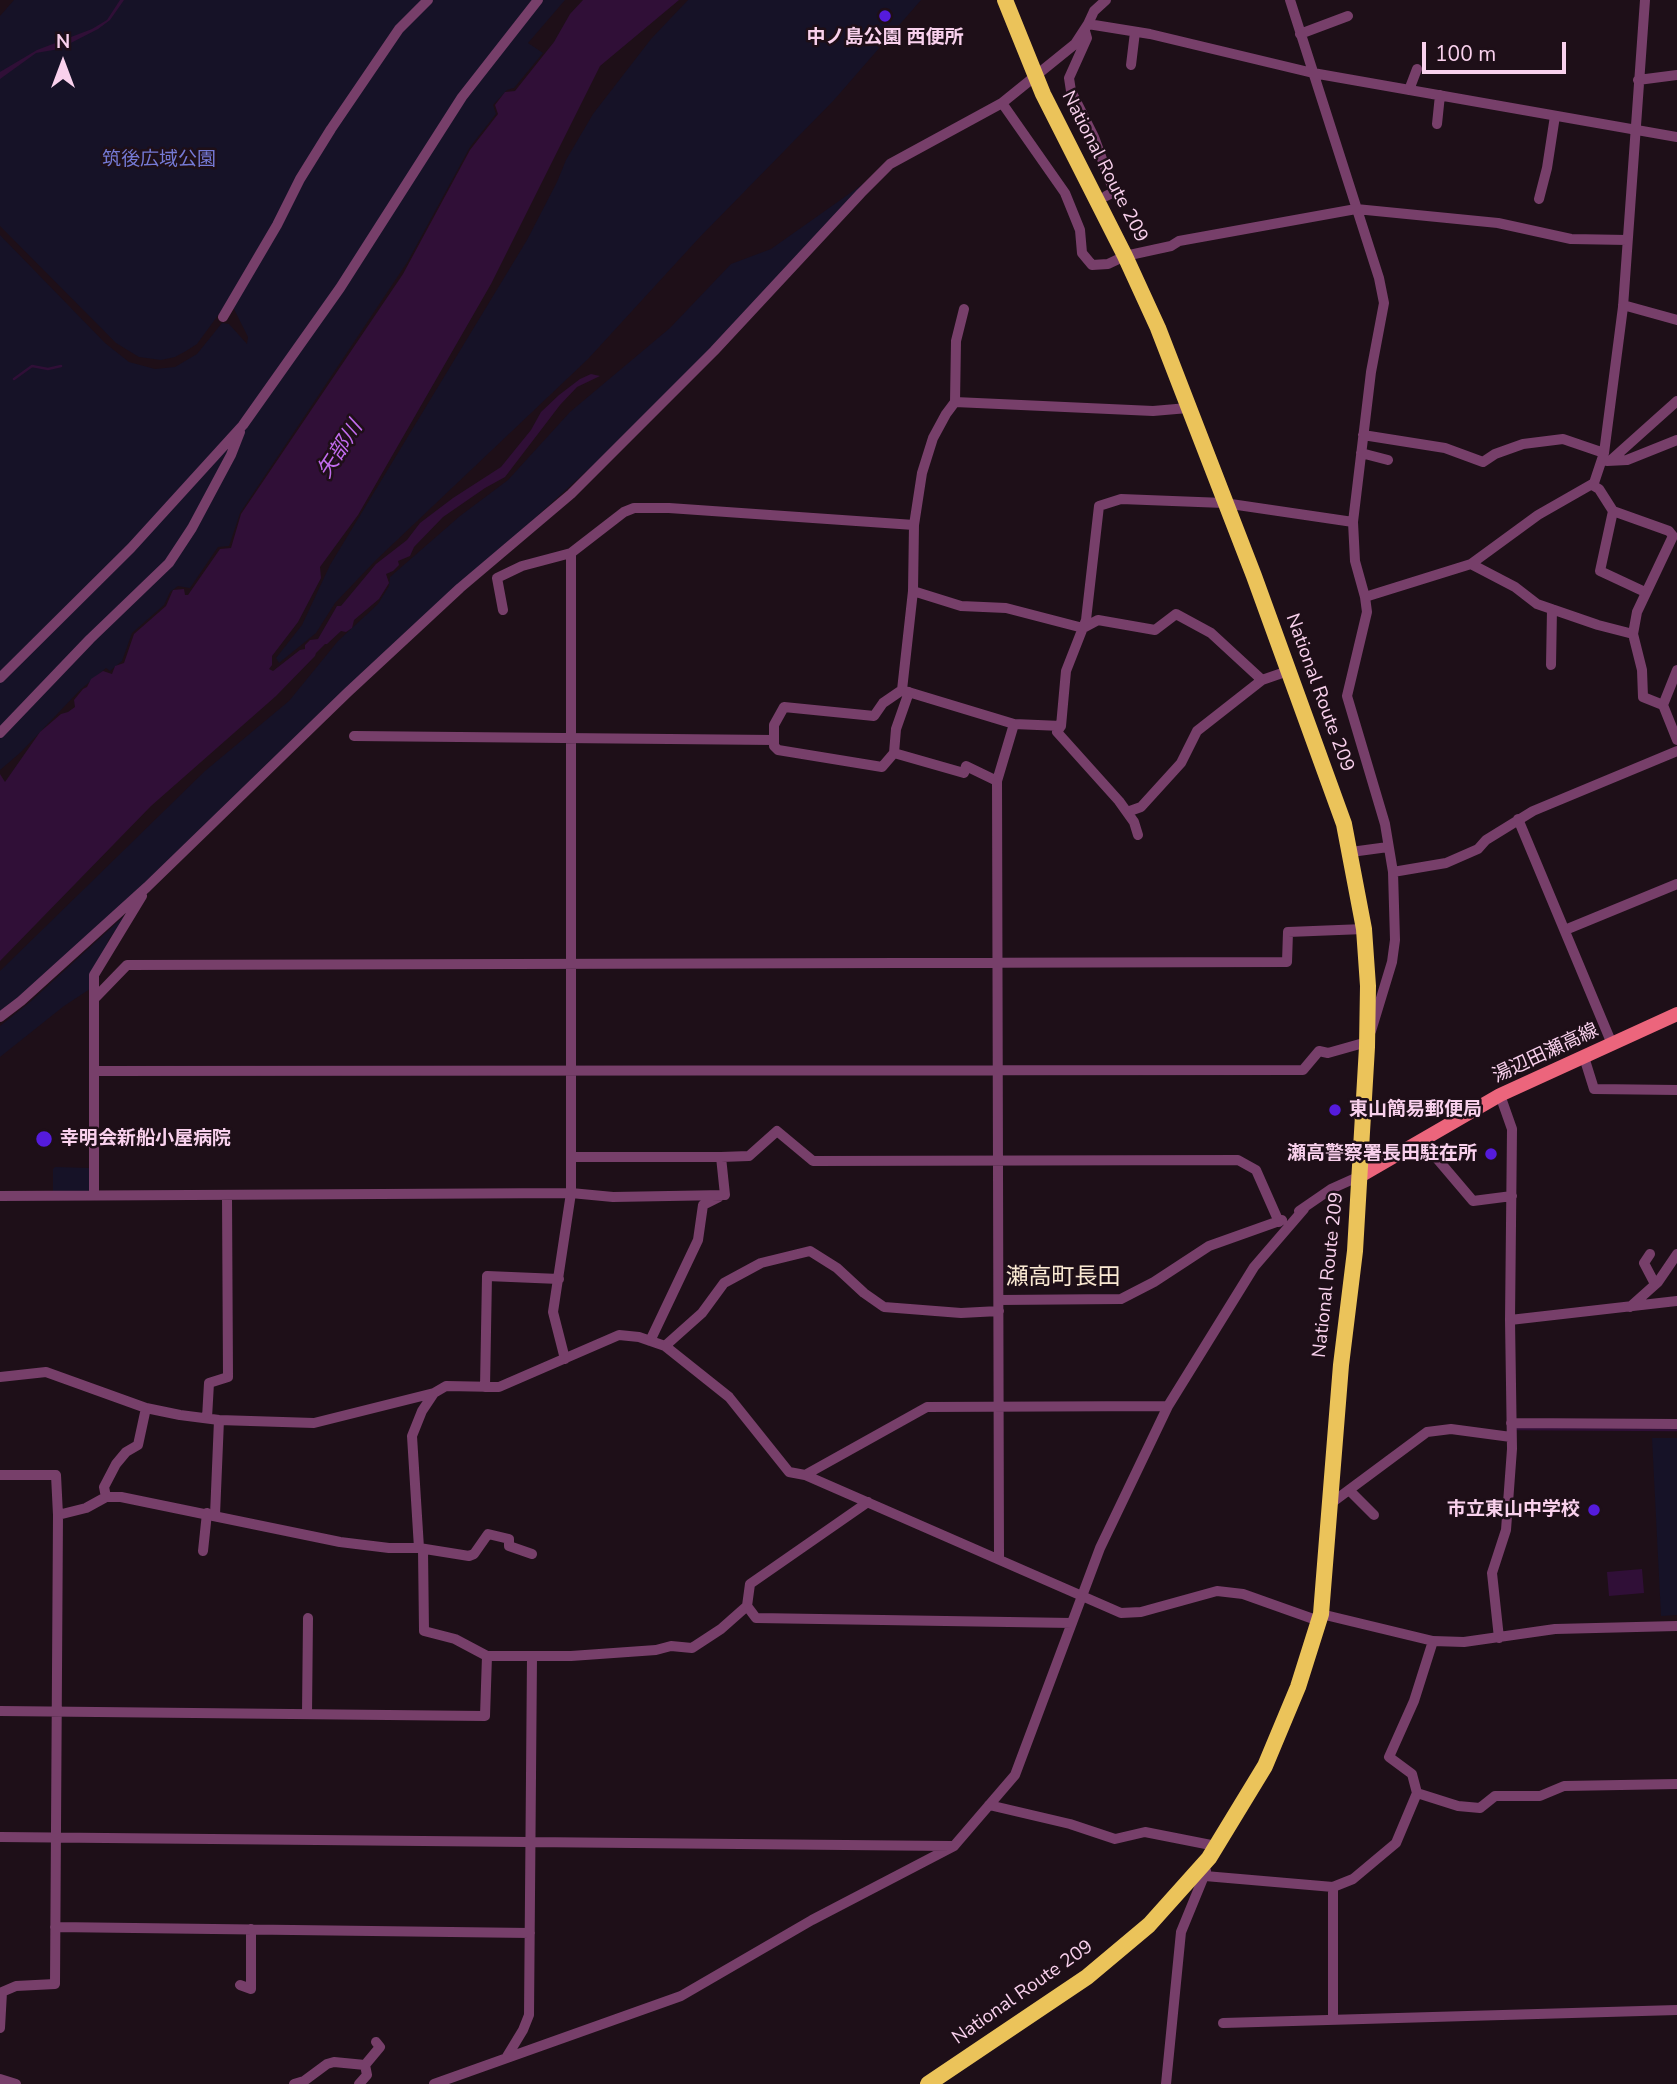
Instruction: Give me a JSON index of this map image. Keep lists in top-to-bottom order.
{
  "streets": {
    "highway": ["National Route 209"],
    "main road": ["湯辺田瀬高線"]
  },
  "crossings": [
    ["National Route 209", "湯辺田瀬高線"]
  ],
  "districts": ["瀬高町長田"],
  "water": ["矢部川"],
  "parks": ["筑後広域公園"],
  "places": [
    "中ノ島公園 西便所",
    "東山簡易郵便局",
    "幸明会新船小屋病院",
    "瀬高警察署長田駐在所",
    "市立東山中学校"
  ],
  "scale_bar": "100 m",
  "north": "top"
}
